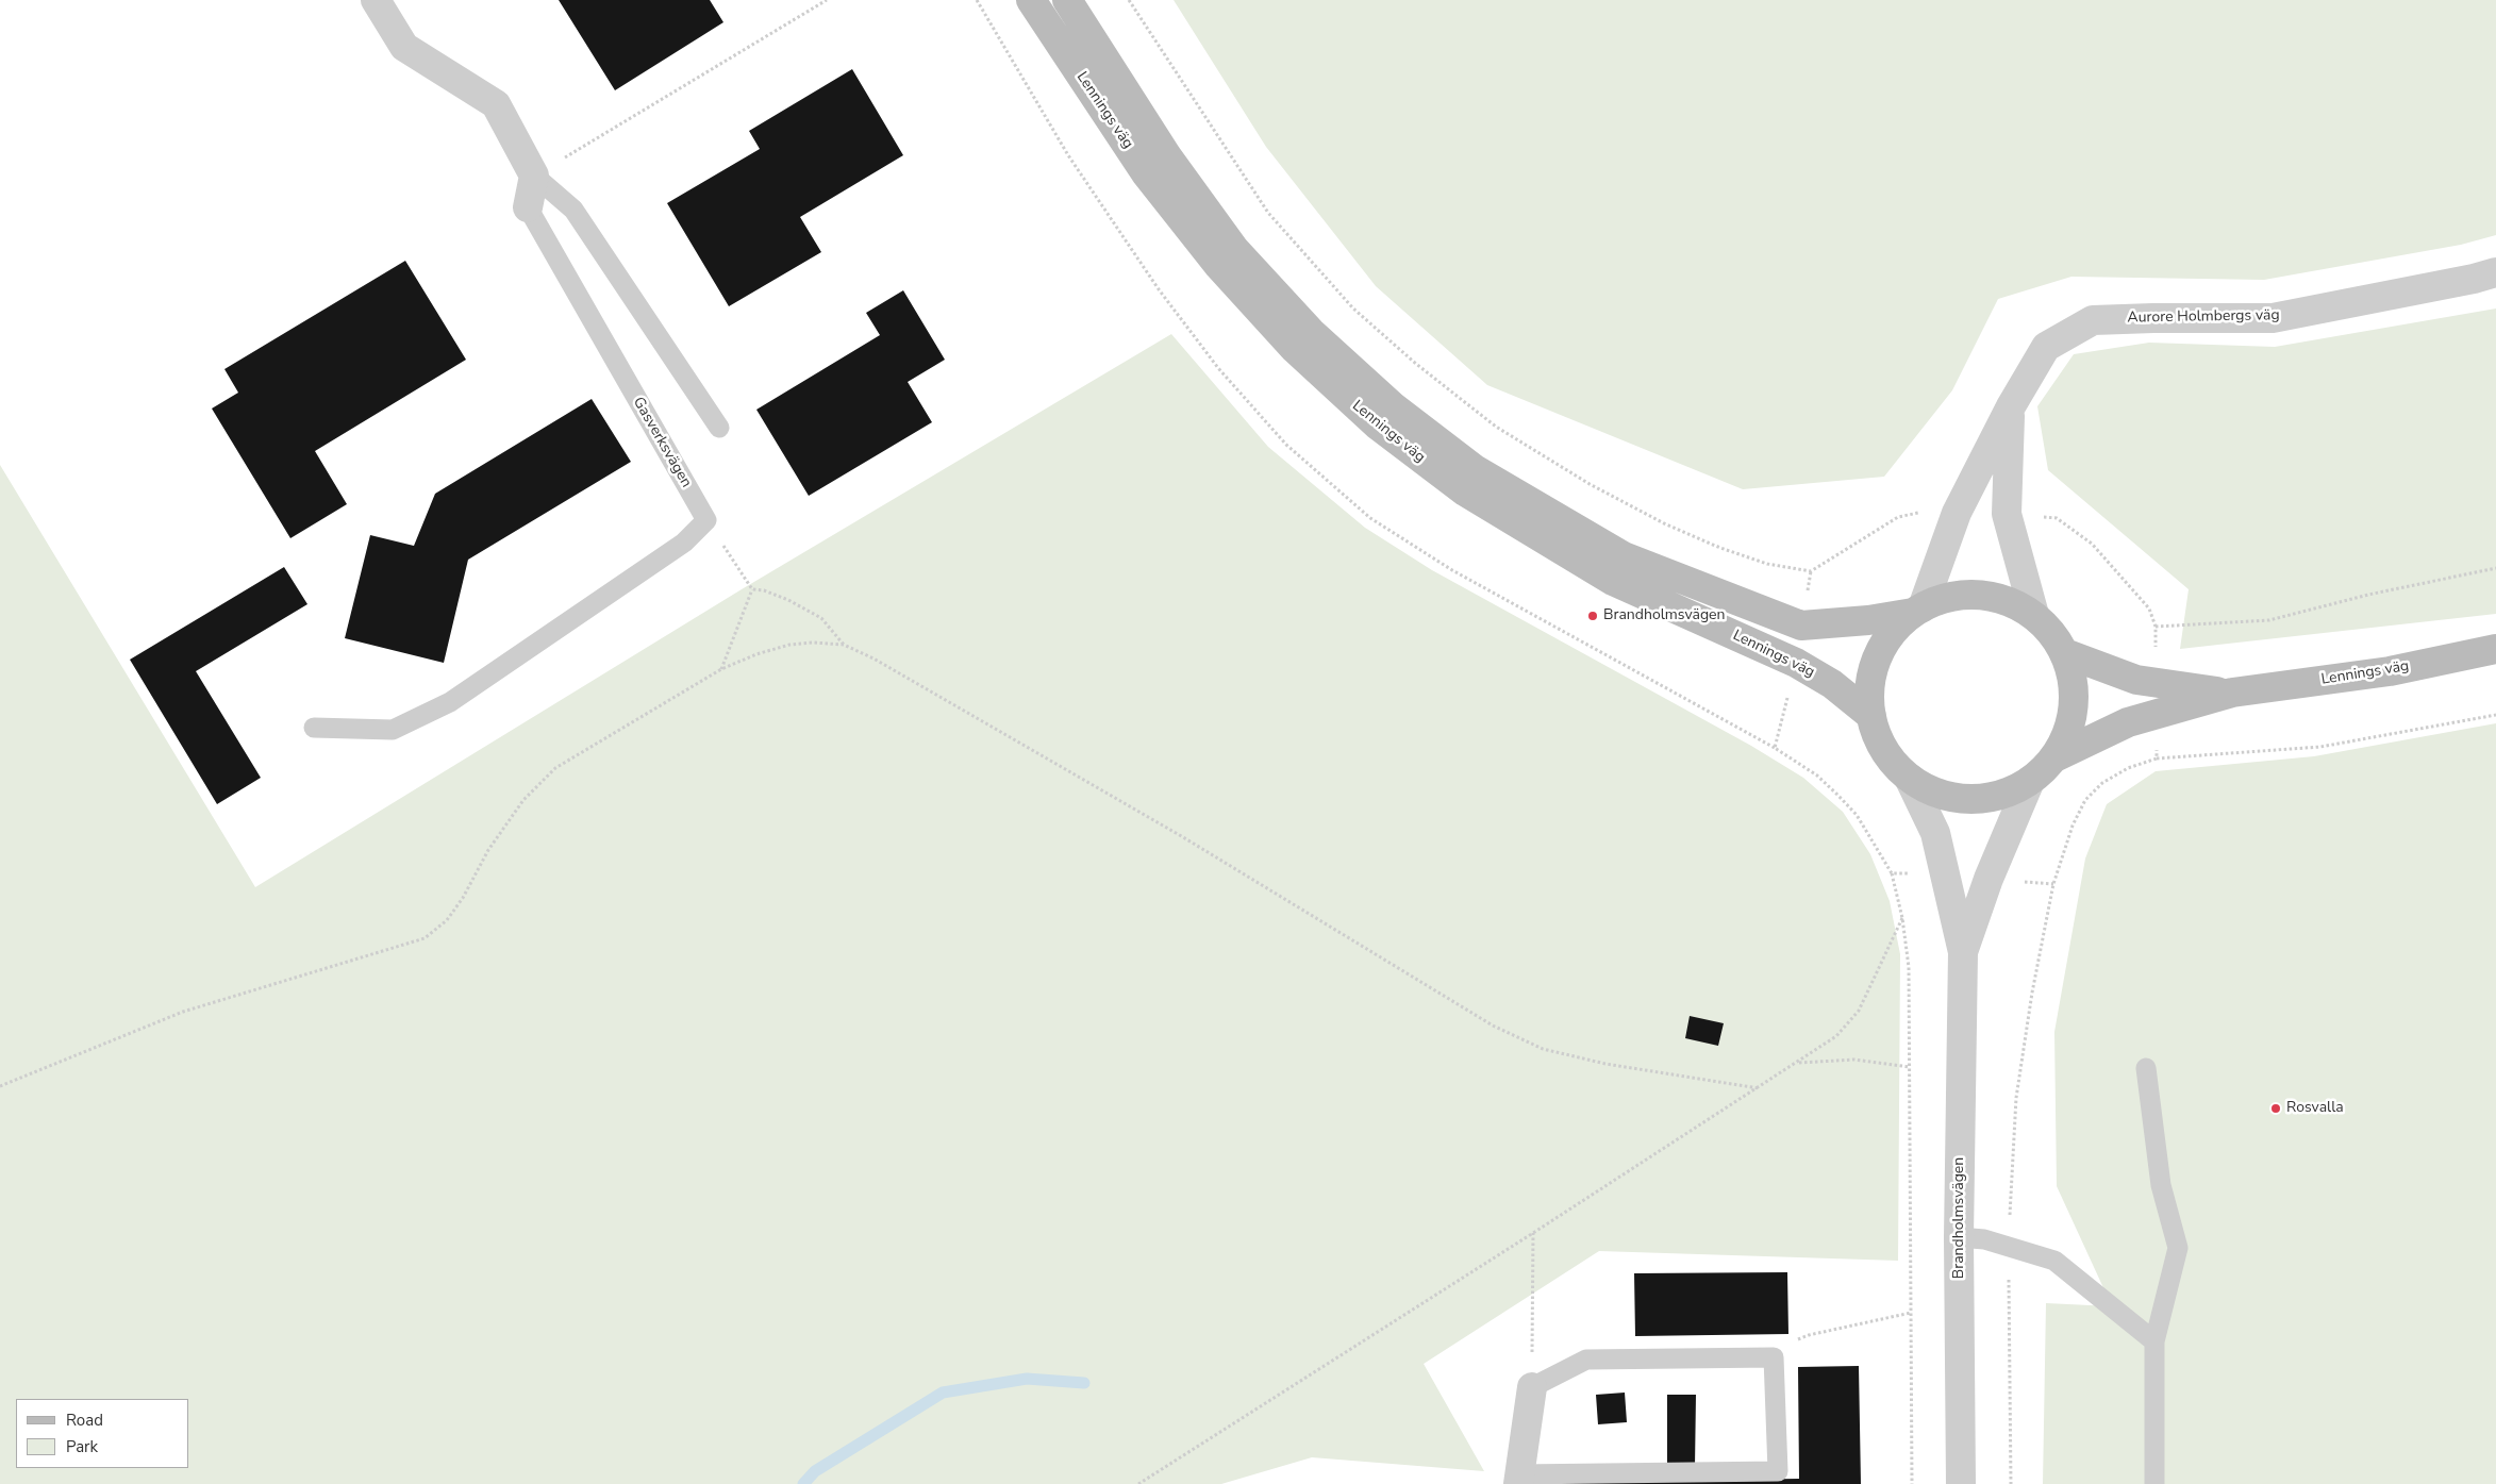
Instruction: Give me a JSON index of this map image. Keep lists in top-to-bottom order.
{
  "streets": {
    "main road": ["Lennings väg"],
    "street": ["Aurore Holmbergs väg", "Gasverksvägen", "Brandholmsvägen"]
  },
  "crossings": [
    ["Lennings väg", "Aurore Holmbergs väg"],
    ["Lennings väg", "Brandholmsvägen"]
  ],
  "places": ["Brandholmsvägen", "Rosvalla"],
  "legend": ["Road", "Park"]
}
